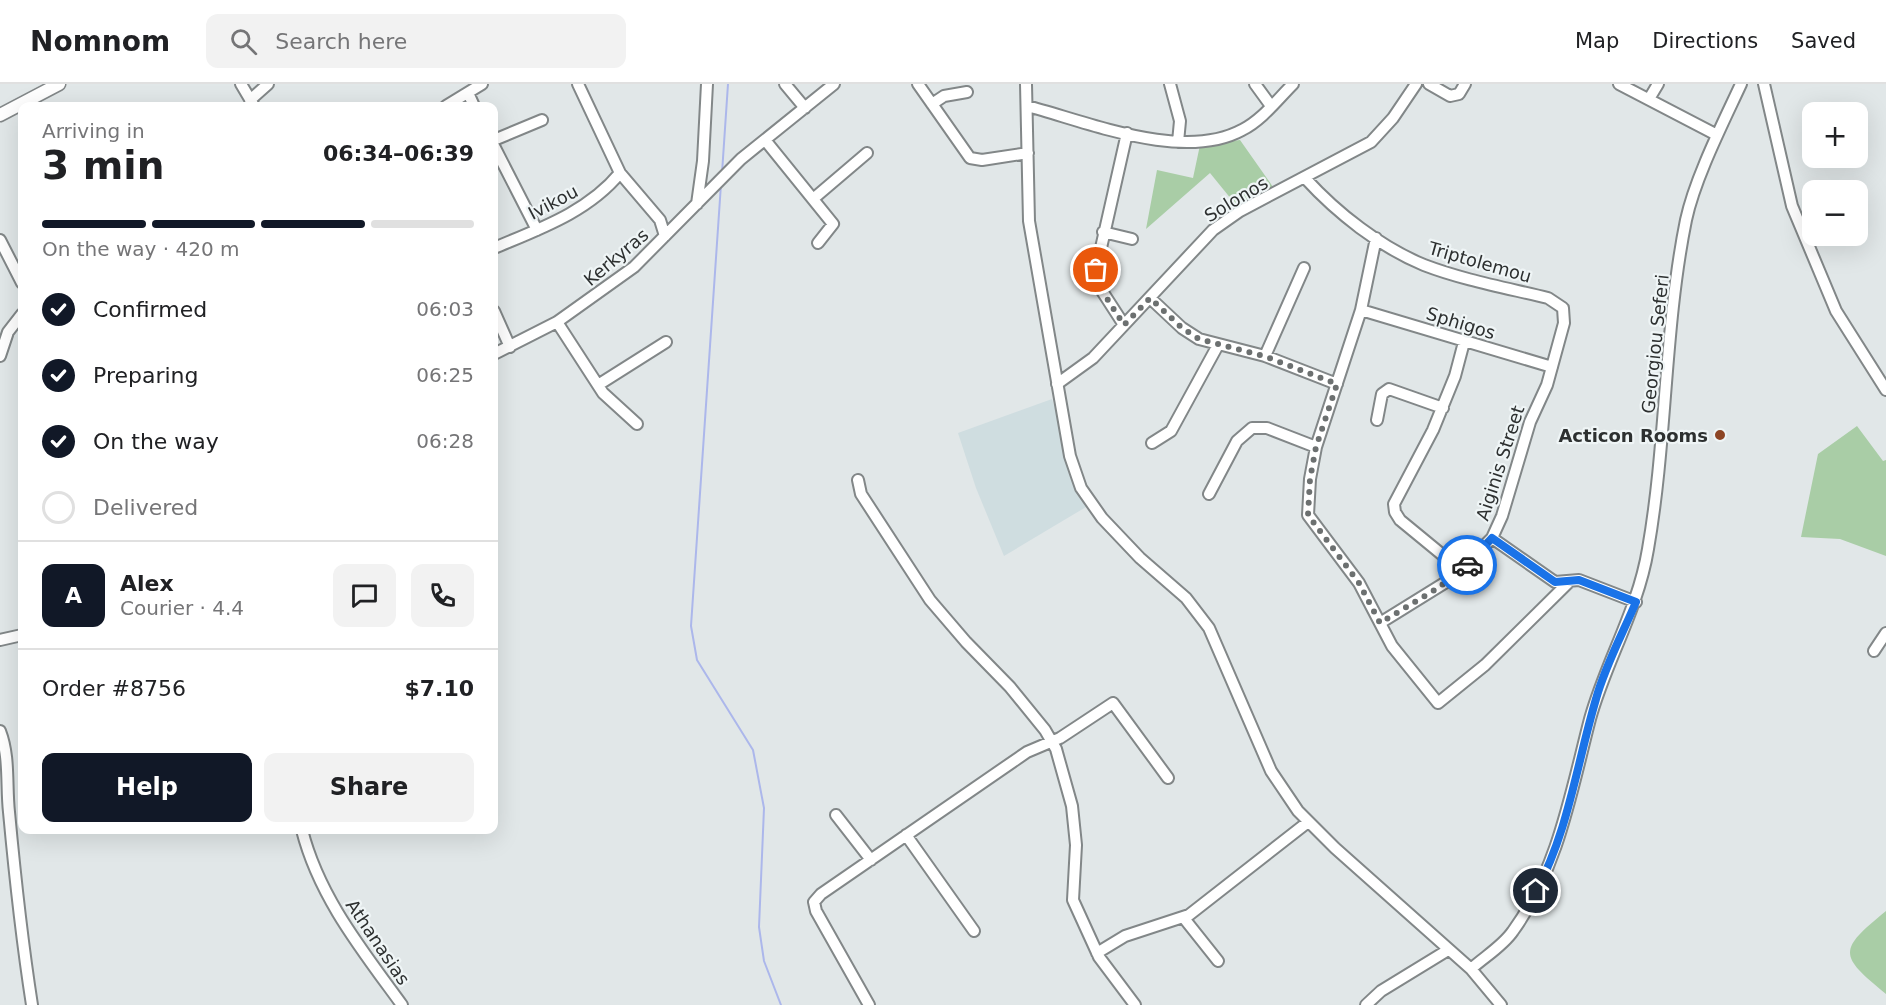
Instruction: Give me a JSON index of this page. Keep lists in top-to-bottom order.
{
  "streets": {
    "street": [
      "Solonos",
      "Ivikou",
      "Kerkyras",
      "Triptolemou",
      "Sphigos",
      "Georgiou Seferi",
      "Aiginis Street",
      "Athanasias"
    ]
  },
  "crossings": [
    ["Solonos", "Triptolemou"],
    ["Triptolemou", "Aiginis Street"],
    ["Sphigos", "Aiginis Street"]
  ],
  "places": ["Acticon Rooms"],
  "page": {
    "header": "Nomnom",
    "search": "Search here",
    "nav": ["Map", "Directions", "Saved"],
    "map_buttons": ["+", "−"],
    "heading": ["3 min", "Arriving in", "06:34–06:39"],
    "panel": [
      "Alex",
      "Courier · 4.4",
      "Order #8756",
      "$7.10"
    ],
    "bar": "On the way · 420 m",
    "list": [
      ["Confirmed", "06:03"],
      ["Preparing", "06:25"],
      ["On the way", "06:28"],
      "Delivered"
    ],
    "round": "A",
    "buttons": ["Help", "Share"]
  }
}
